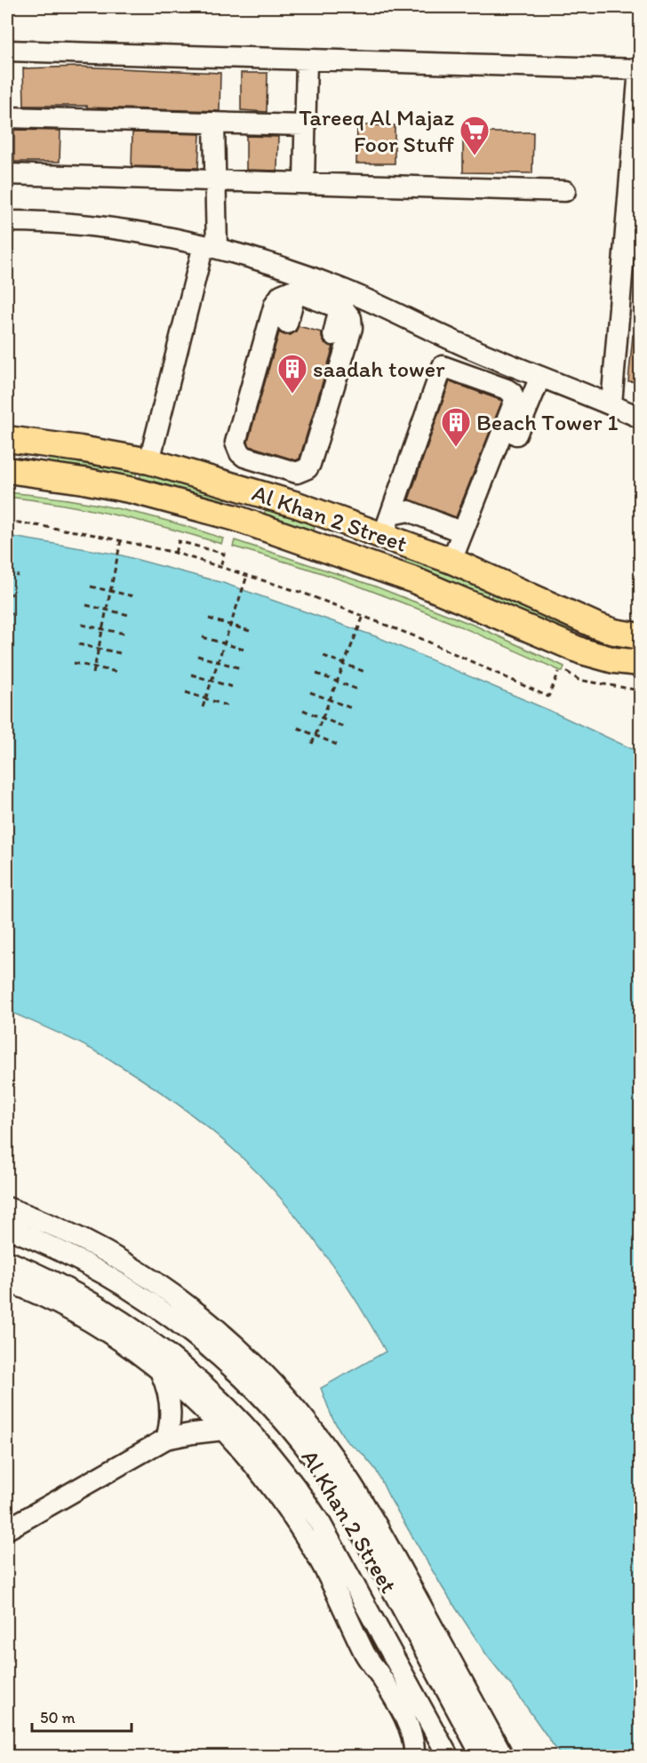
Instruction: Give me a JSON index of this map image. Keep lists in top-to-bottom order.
{
  "streets": {
    "main road": ["Al Khan 2 Street"]
  },
  "places": {
    "supermarket": ["Tareeq Al Majaz Foor Stuff"],
    "building": ["saadah tower", "Beach Tower 1"]
  },
  "scale_bar": "50 m"
}
